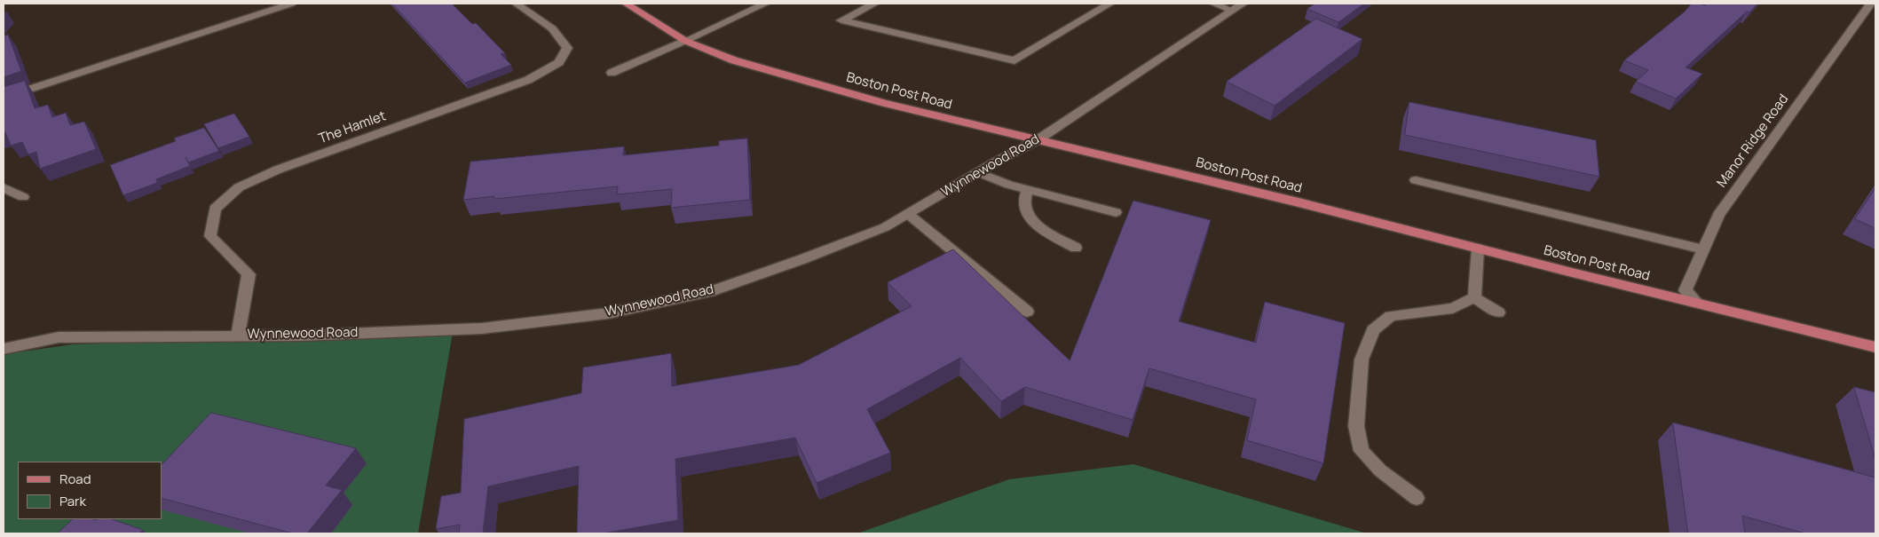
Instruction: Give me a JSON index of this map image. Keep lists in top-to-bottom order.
{
  "streets": {
    "main road": ["Boston Post Road"],
    "street": ["The Hamlet", "Manor Ridge Road", "Wynnewood Road"]
  },
  "crossings": [
    ["Boston Post Road", "Manor Ridge Road"],
    ["Boston Post Road", "Wynnewood Road"],
    ["The Hamlet", "Wynnewood Road"]
  ],
  "legend": ["Road", "Park"]
}
